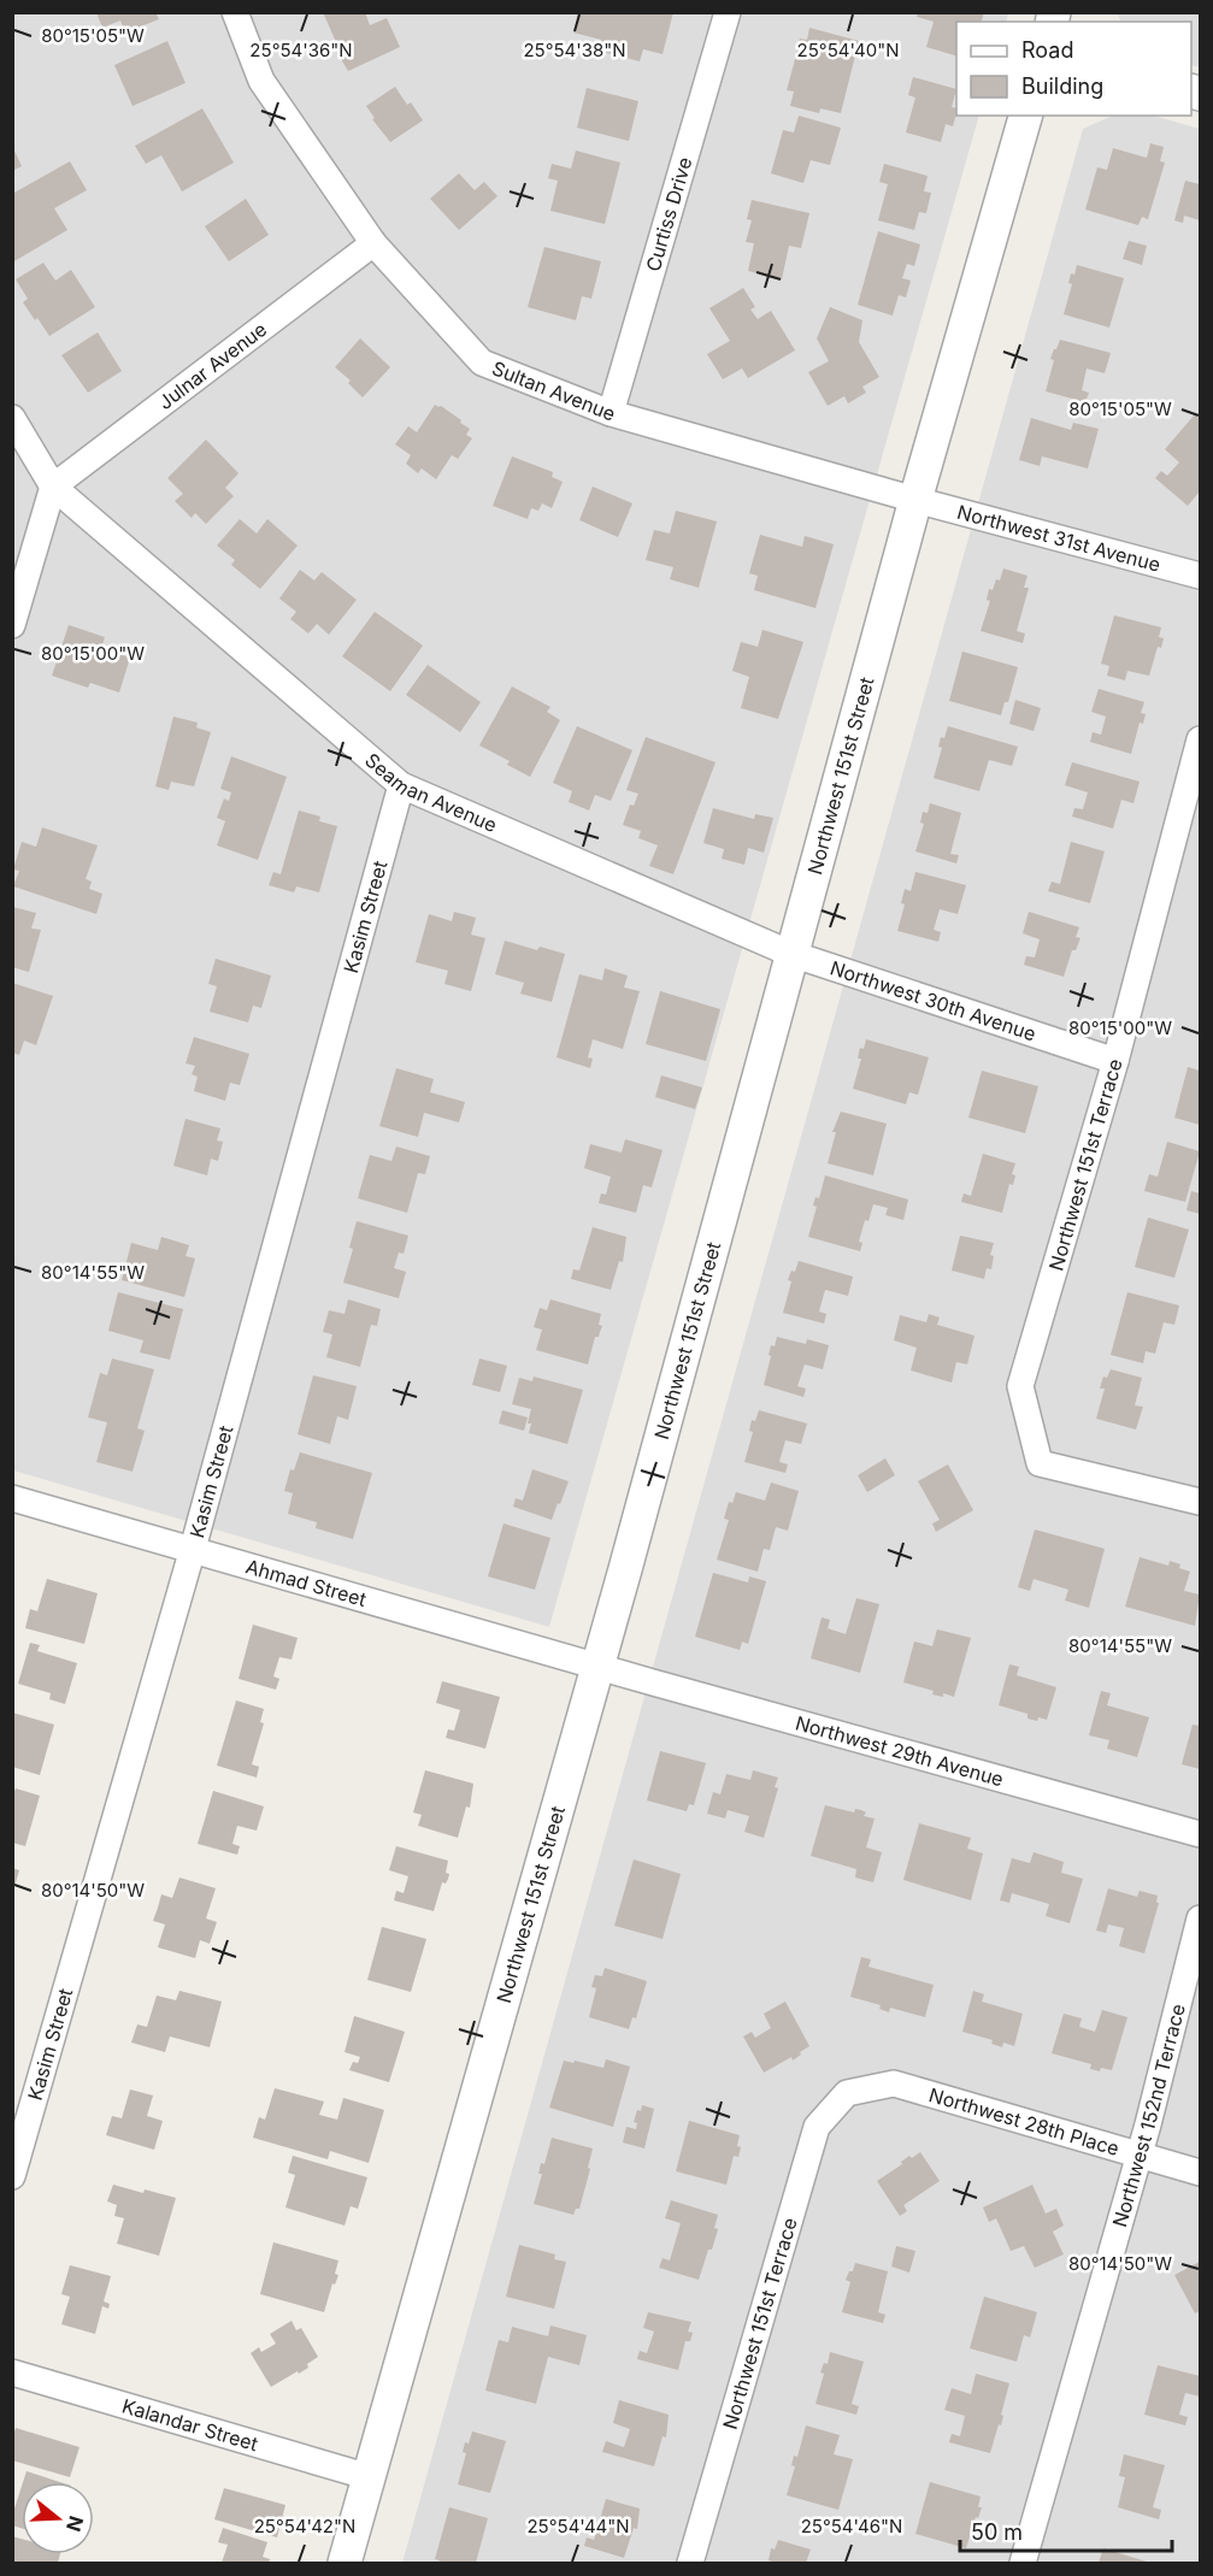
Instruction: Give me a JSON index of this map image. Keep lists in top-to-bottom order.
{
  "streets": {
    "street": [
      "Curtiss Drive",
      "Julnar Avenue",
      "Sultan Avenue",
      "Northwest 31st Avenue",
      "Northwest 151st Street",
      "Seaman Avenue",
      "Kasim Street",
      "Northwest 30th Avenue",
      "Northwest 151st Terrace",
      "Ahmad Street",
      "Northwest 29th Avenue",
      "Northwest 152nd Terrace",
      "Northwest 28th Place",
      "Kalandar Street"
    ]
  },
  "crossings": [
    ["Curtiss Drive", "Sultan Avenue"],
    ["Julnar Avenue", "Sultan Avenue"],
    ["Julnar Avenue", "Seaman Avenue"],
    ["Sultan Avenue", "Northwest 31st Avenue"],
    ["Sultan Avenue", "Northwest 151st Street"],
    ["Northwest 31st Avenue", "Northwest 151st Street"],
    ["Northwest 151st Street", "Seaman Avenue"],
    ["Northwest 151st Street", "Northwest 30th Avenue"],
    ["Northwest 151st Street", "Ahmad Street"],
    ["Northwest 151st Street", "Northwest 29th Avenue"],
    ["Northwest 151st Street", "Kalandar Street"],
    ["Seaman Avenue", "Kasim Street"],
    ["Seaman Avenue", "Northwest 30th Avenue"],
    ["Kasim Street", "Ahmad Street"],
    ["Northwest 30th Avenue", "Northwest 151st Terrace"],
    ["Northwest 151st Terrace", "Northwest 28th Place"],
    ["Ahmad Street", "Northwest 29th Avenue"],
    ["Northwest 152nd Terrace", "Northwest 28th Place"]
  ],
  "legend": ["Road", "Building"],
  "scale_bar": "50 m",
  "north": "right",
  "coordinates": [
    "80°15'05\"W",
    "25°54'36\"N",
    "25°54'38\"N",
    "25°54'40\"N",
    "80°15'00\"W",
    "80°14'55\"W",
    "80°14'50\"W",
    "25°54'42\"N",
    "25°54'44\"N",
    "25°54'46\"N"
  ]
}
